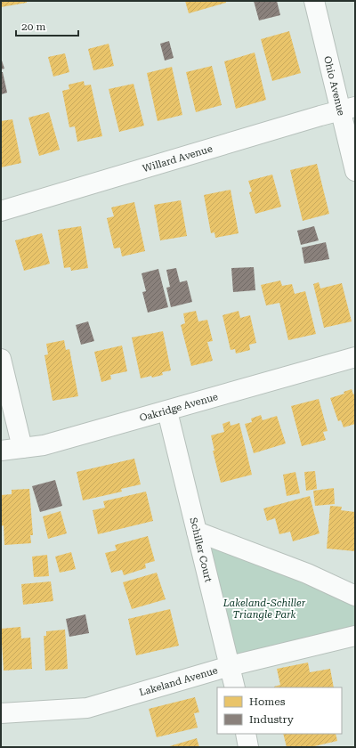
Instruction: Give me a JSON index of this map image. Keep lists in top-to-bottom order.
{
  "streets": {
    "street": [
      "Ohio Avenue",
      "Willard Avenue",
      "Oakridge Avenue",
      "Schiller Court",
      "Lakeland Avenue"
    ]
  },
  "crossings": [
    ["Ohio Avenue", "Willard Avenue"],
    ["Oakridge Avenue", "Schiller Court"],
    ["Schiller Court", "Lakeland Avenue"]
  ],
  "parks": ["Lakeland-Schiller Triangle Park"],
  "legend": ["Homes", "Industry"],
  "scale_bar": "20 m"
}
